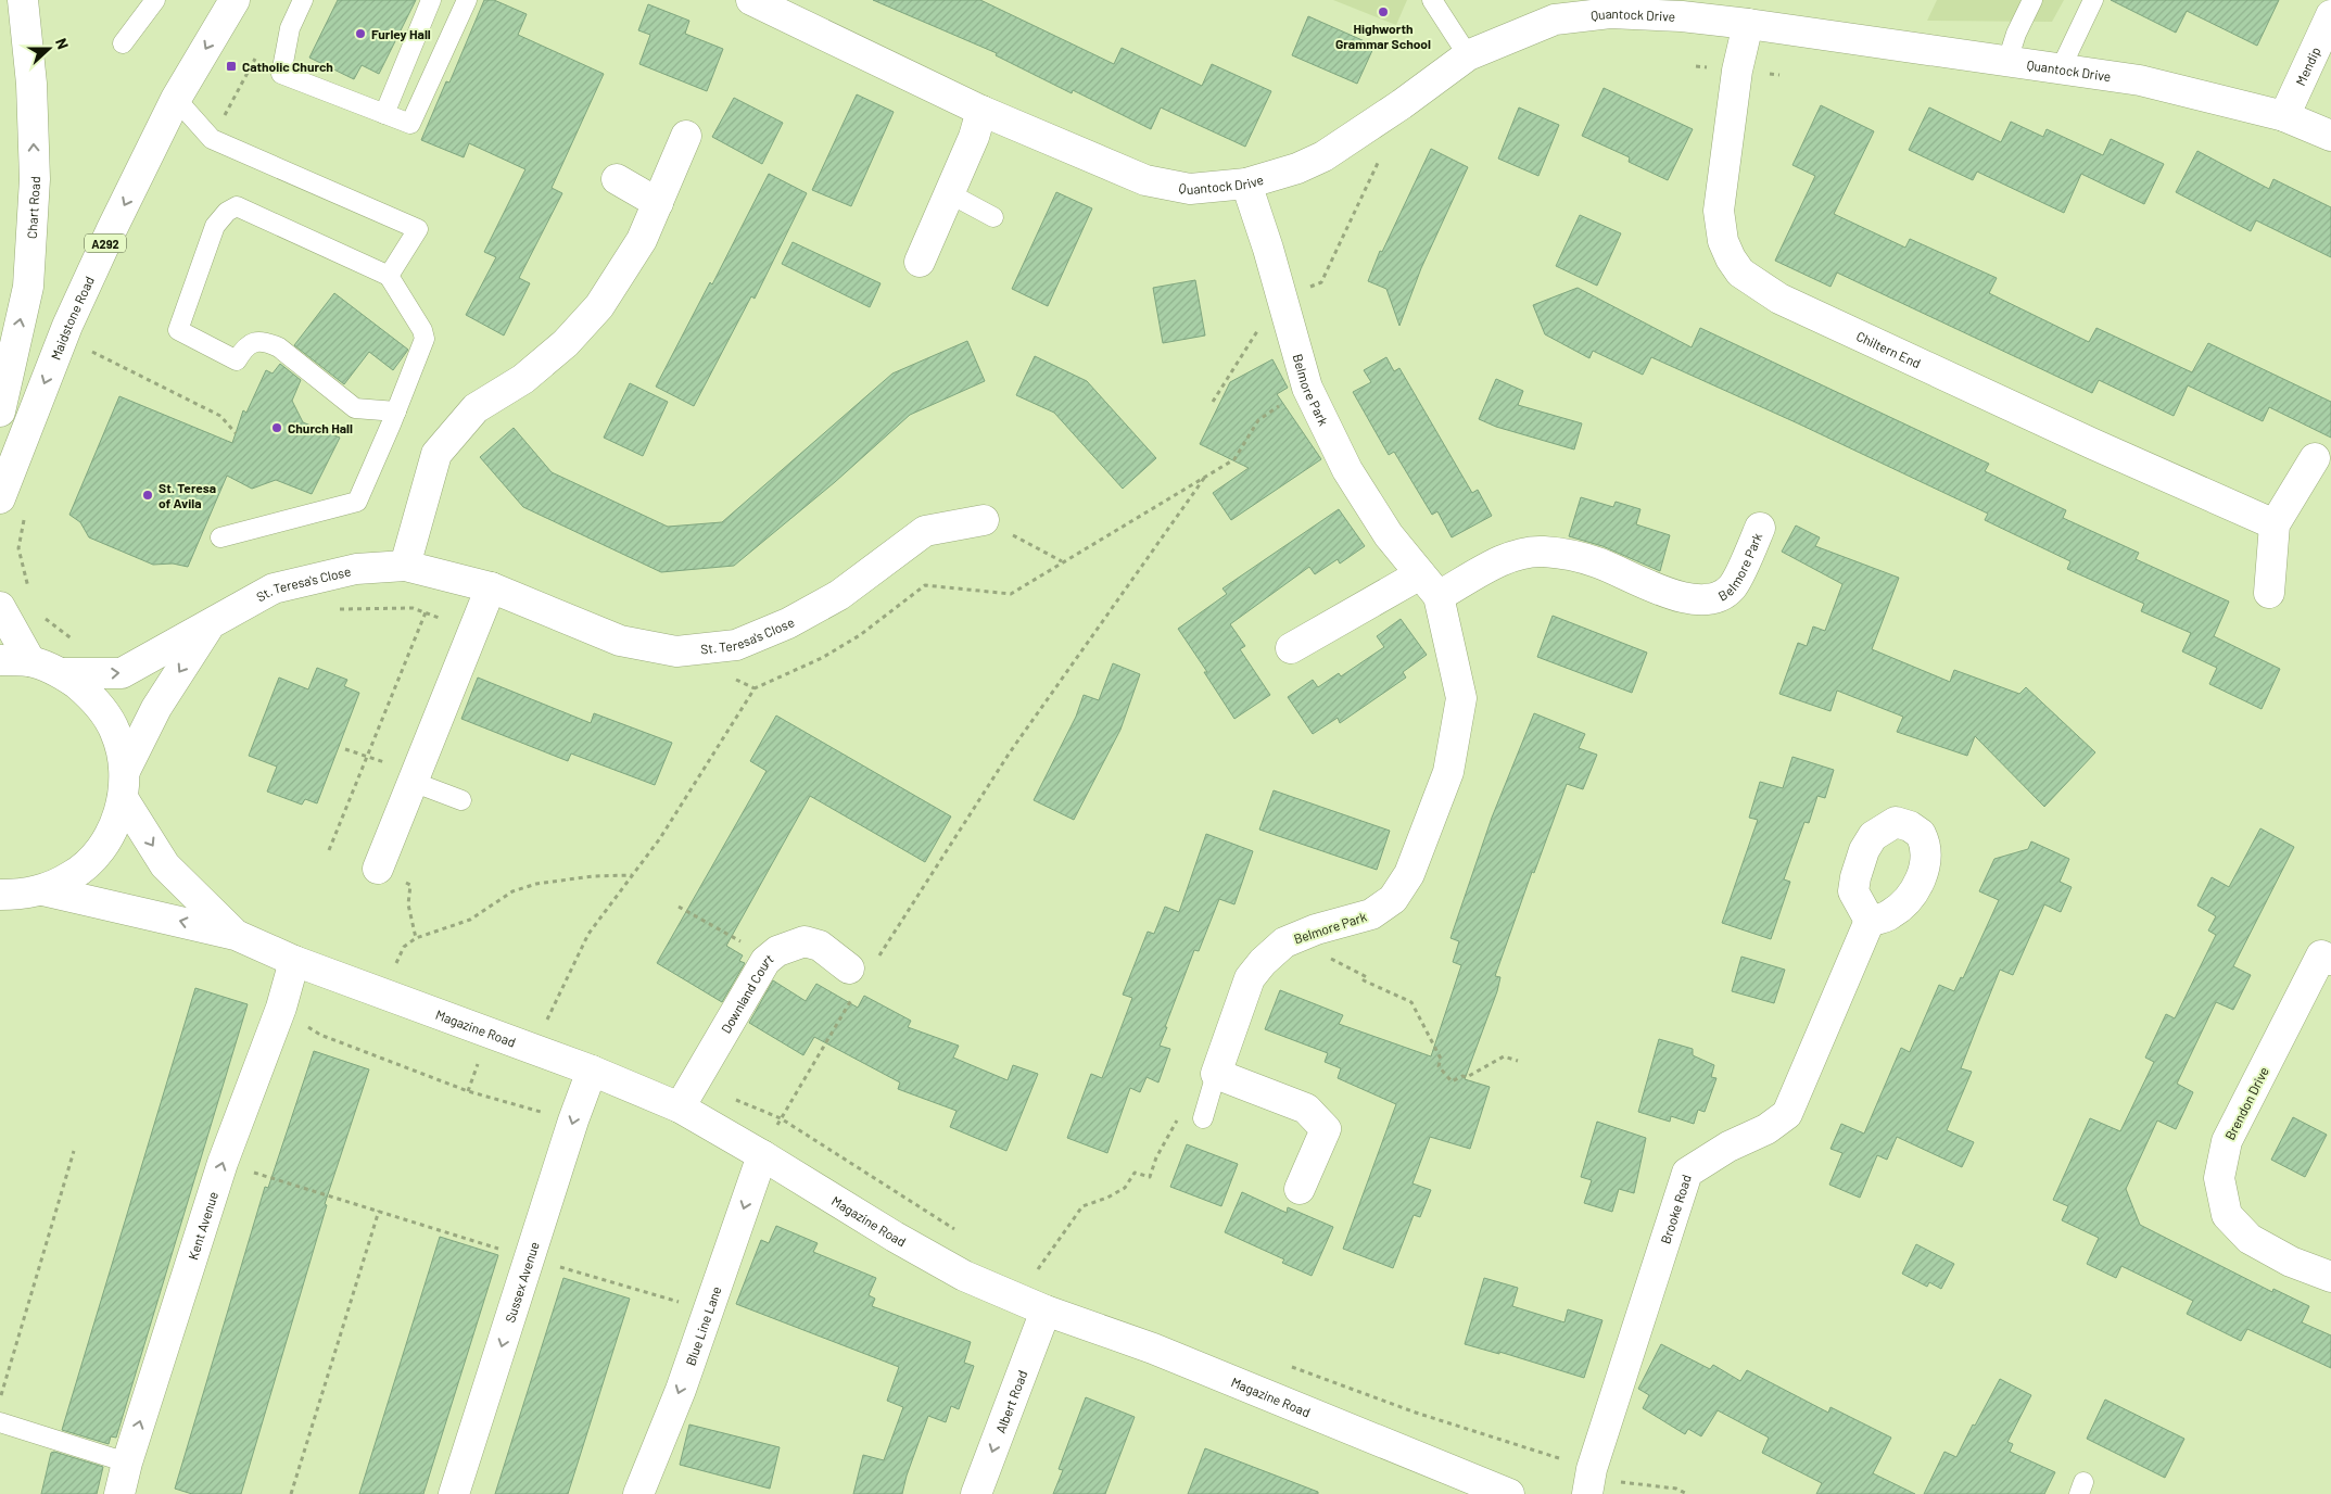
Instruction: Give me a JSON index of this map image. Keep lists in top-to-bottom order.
{
  "streets": {
    "street": [
      "Quantock Drive",
      "Mendip",
      "Chart Road",
      "A292",
      "Maidstone Road",
      "Chiltern End",
      "Belmore Park",
      "St. Teresa's Close",
      "Downland Court",
      "Magazine Road",
      "Brendon Drive",
      "Brooke Road",
      "Kent Avenue",
      "Sussex Avenue",
      "Blue Line Lane",
      "Albert Road"
    ]
  },
  "crossings": [
    ["Quantock Drive", "Mendip"],
    ["Quantock Drive", "Chiltern End"],
    ["Quantock Drive", "Belmore Park"],
    ["St. Teresa's Close", "Magazine Road"],
    ["Downland Court", "Magazine Road"],
    ["Magazine Road", "Kent Avenue"],
    ["Magazine Road", "Sussex Avenue"],
    ["Magazine Road", "Blue Line Lane"],
    ["Magazine Road", "Albert Road"]
  ],
  "one_way": [
    "Chart Road",
    "Maidstone Road",
    "Kent Avenue",
    "Sussex Avenue",
    "Blue Line Lane",
    "Albert Road"
  ],
  "places": {
    "other": [
      "Highworth Grammar School",
      "Furley Hall",
      "Church Hall",
      "St. Teresa of Avila"
    ],
    "transit": ["Catholic Church"]
  },
  "north": "right"
}
